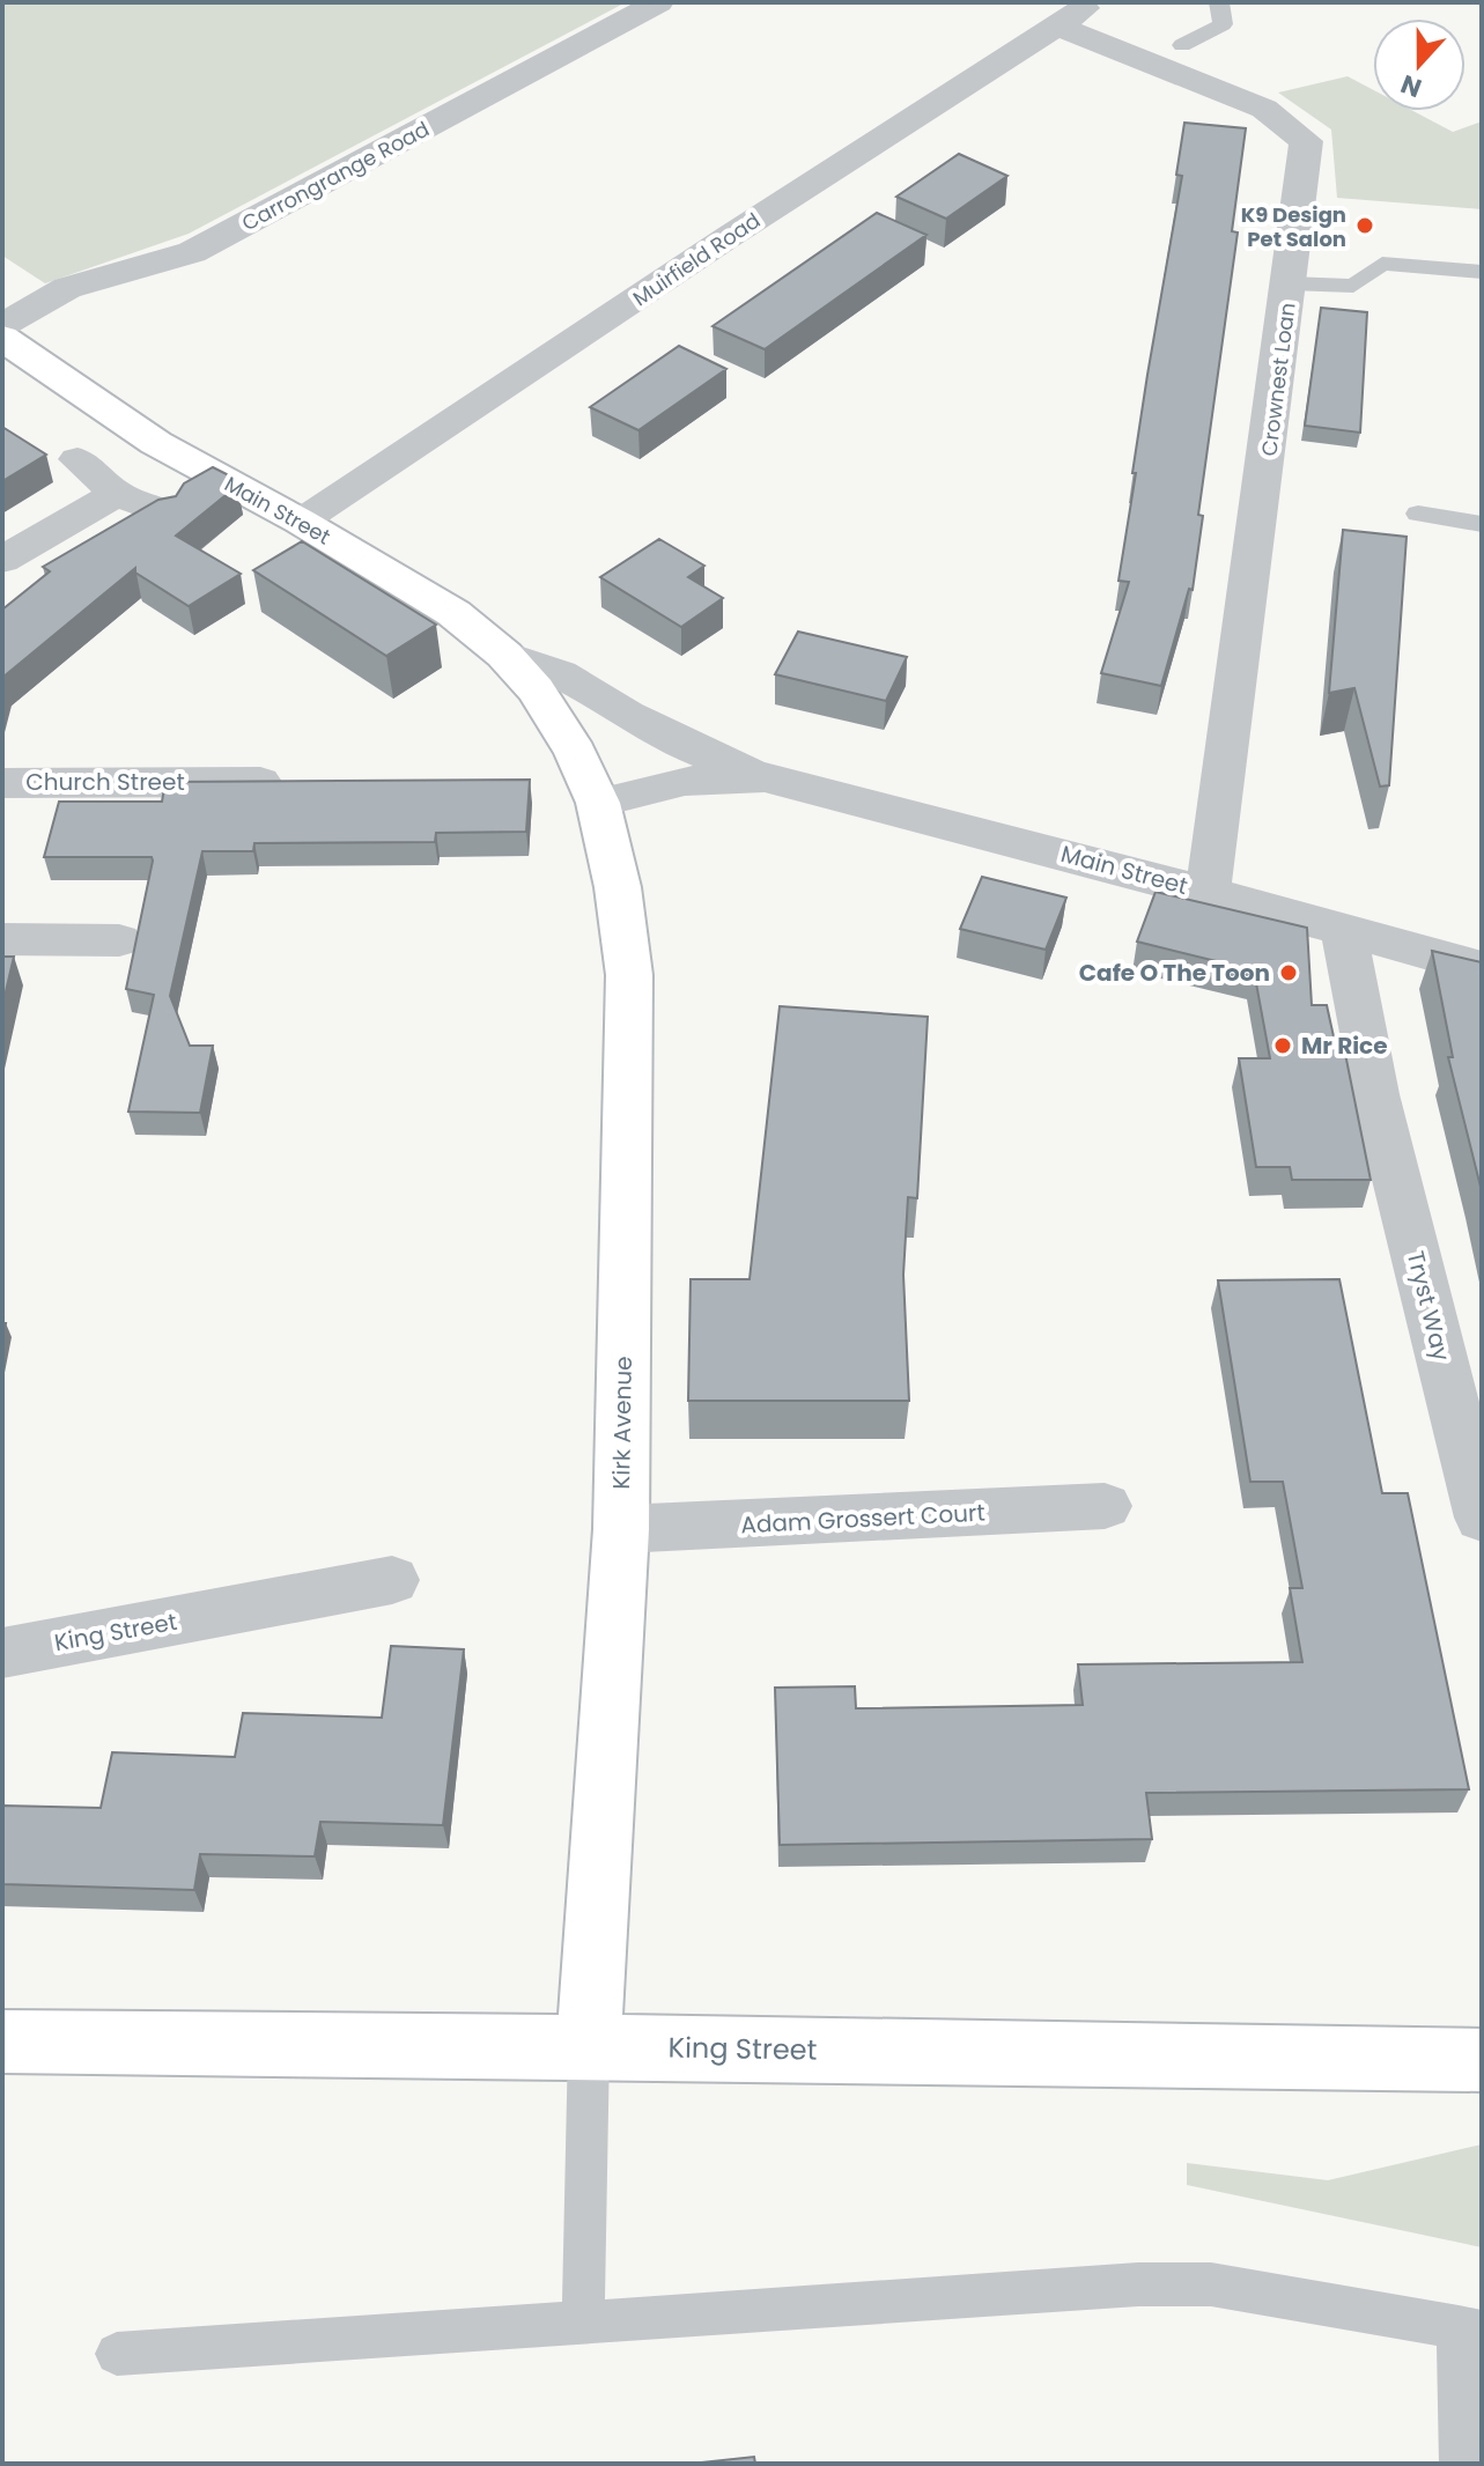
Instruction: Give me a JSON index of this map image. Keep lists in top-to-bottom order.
{
  "streets": {
    "street": [
      "Carrongrange Road",
      "Muirfield Road",
      "Crownest Loan",
      "Main Street",
      "Church Street",
      "Tryst Way",
      "Kirk Avenue",
      "Adam Grossert Court",
      "King Street"
    ]
  },
  "crossings": [
    ["Muirfield Road", "Crownest Loan"],
    ["Muirfield Road", "Main Street"],
    ["Crownest Loan", "Main Street"],
    ["Main Street", "Tryst Way"],
    ["Main Street", "Kirk Avenue"],
    ["Kirk Avenue", "Adam Grossert Court"],
    ["Kirk Avenue", "King Street"]
  ],
  "places": ["K9 Design Pet Salon", "Cafe O The Toon", "Mr Rice"],
  "north": "bottom"
}
